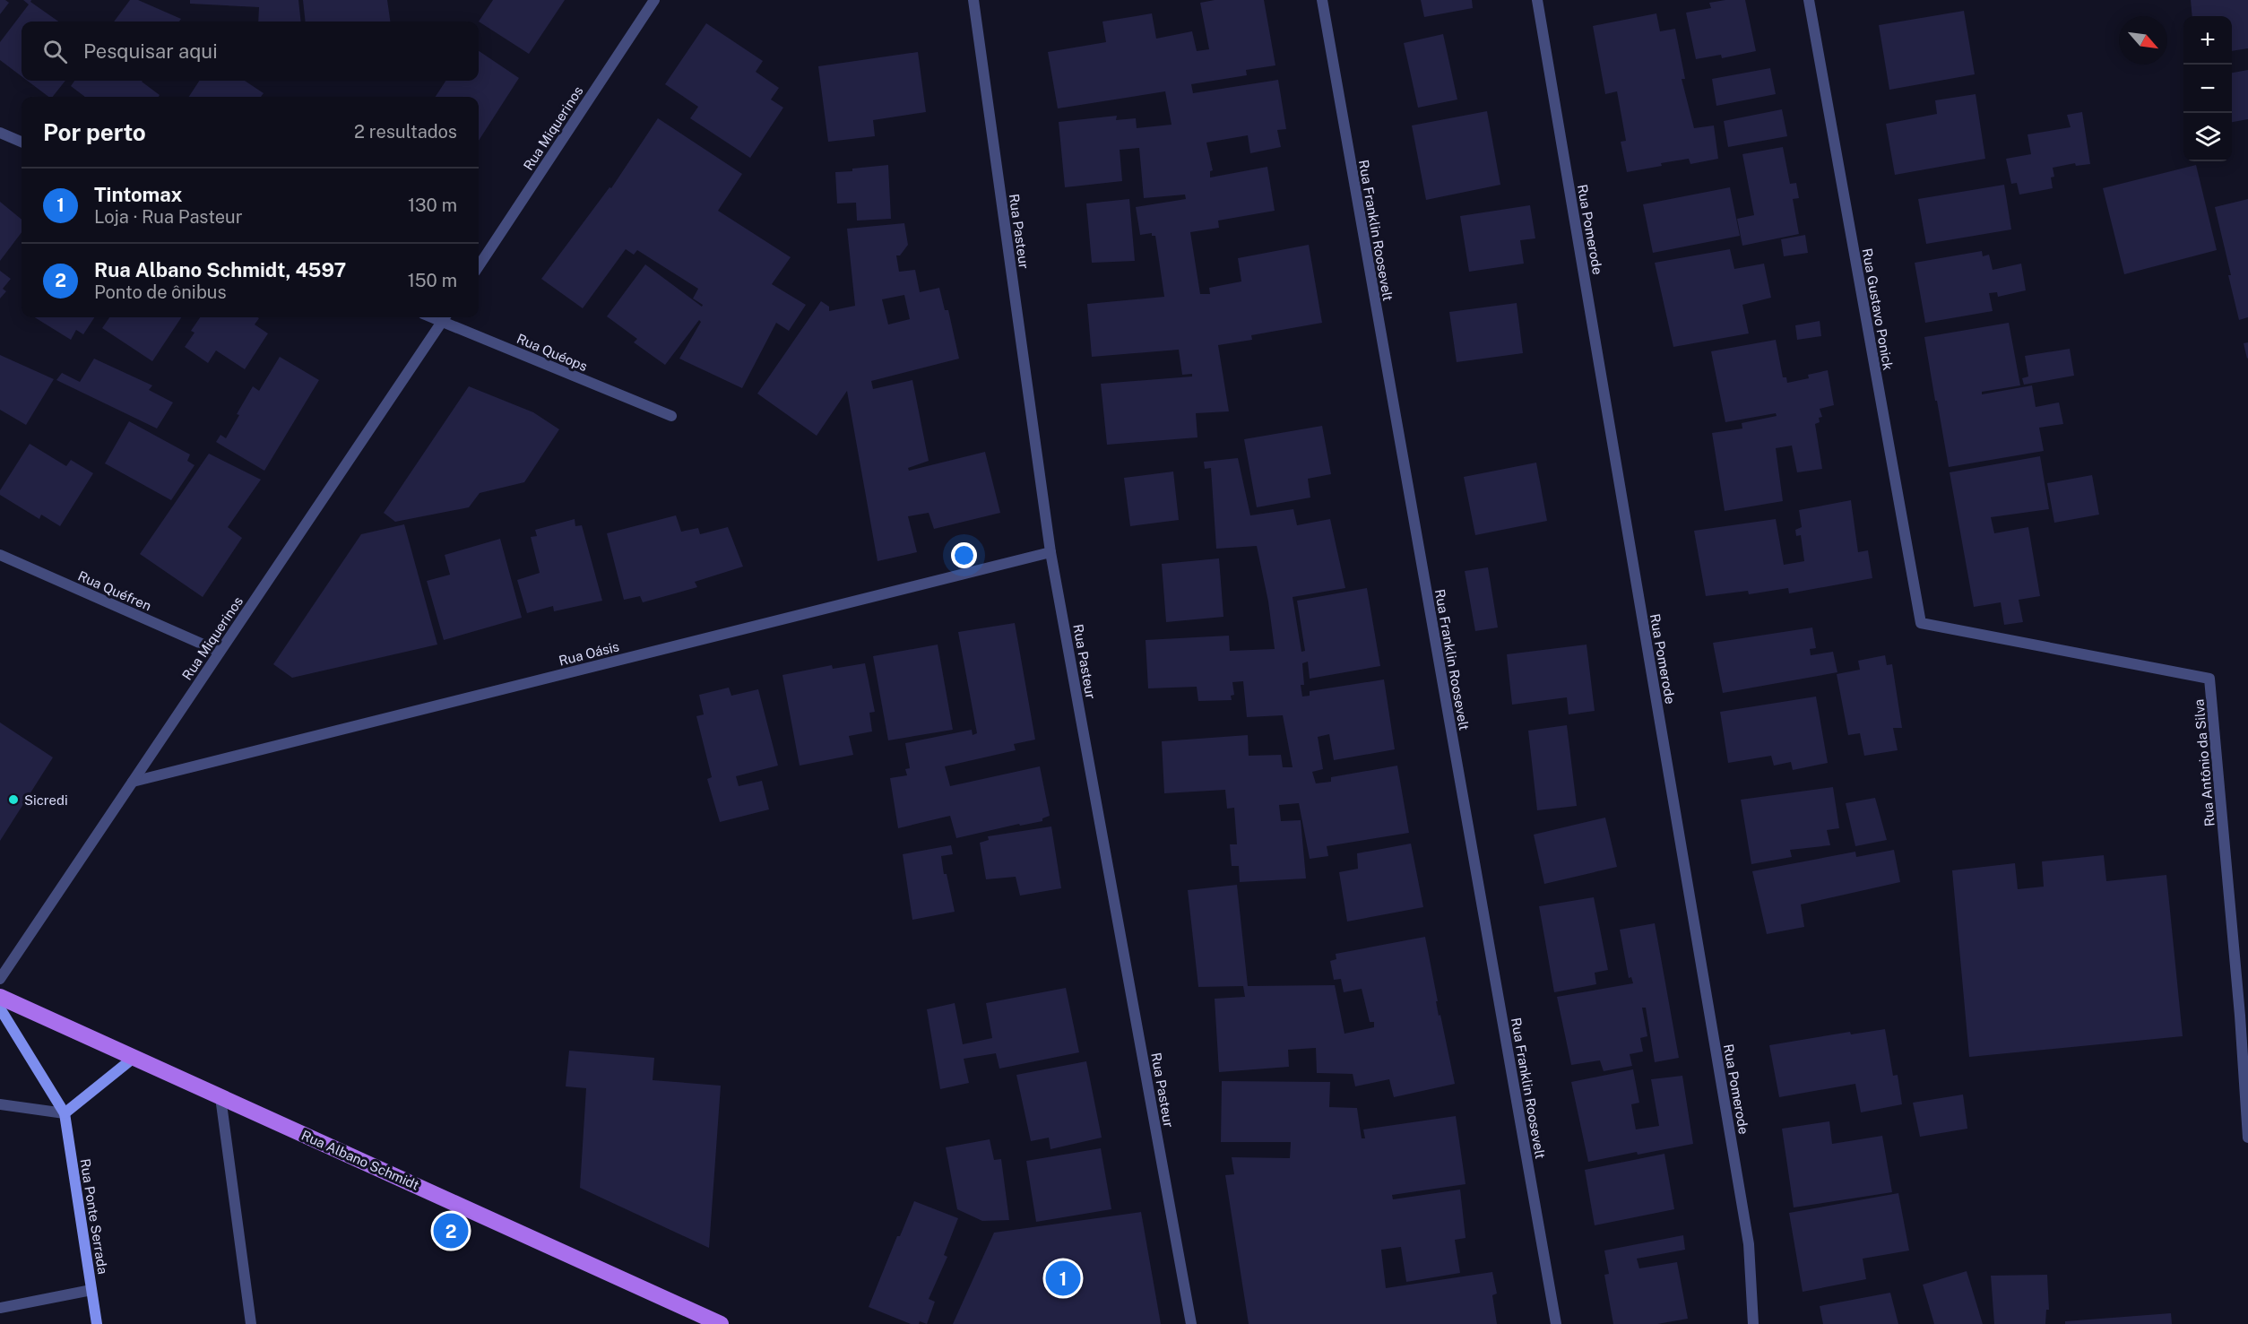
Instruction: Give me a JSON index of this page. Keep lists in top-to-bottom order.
{
  "streets": {
    "main road": ["Rua Albano Schmidt"],
    "street": [
      "Rua Miquerinos",
      "Rua Pomerode",
      "Rua Franklin Roosevelt",
      "Rua Pasteur",
      "Rua Gustavo Ponick",
      "Rua Quéops",
      "Rua Quéfren",
      "Rua Oásis",
      "Rua Antônio da Silva",
      "Rua Ponte Serrada"
    ]
  },
  "crossings": [
    ["Rua Miquerinos", "Rua Quéops"],
    ["Rua Miquerinos", "Rua Quéfren"],
    ["Rua Miquerinos", "Rua Oásis"],
    ["Rua Pasteur", "Rua Oásis"],
    ["Rua Gustavo Ponick", "Rua Antônio da Silva"]
  ],
  "places": ["Sicredi"],
  "north": "bottom right",
  "page": {
    "map_buttons": ["+", "−"],
    "search": "Pesquisar aqui",
    "heading": ["Por perto", "2 resultados"],
    "list": [
      {
        "mark": "1",
        "name": "Tintomax",
        "note": "Loja · Rua Pasteur",
        "value": "130 m"
      },
      {
        "mark": "2",
        "name": "Rua Albano Schmidt, 4597",
        "note": "Ponto de ônibus",
        "value": "150 m"
      }
    ],
    "pins": ["2", "1"]
  }
}
